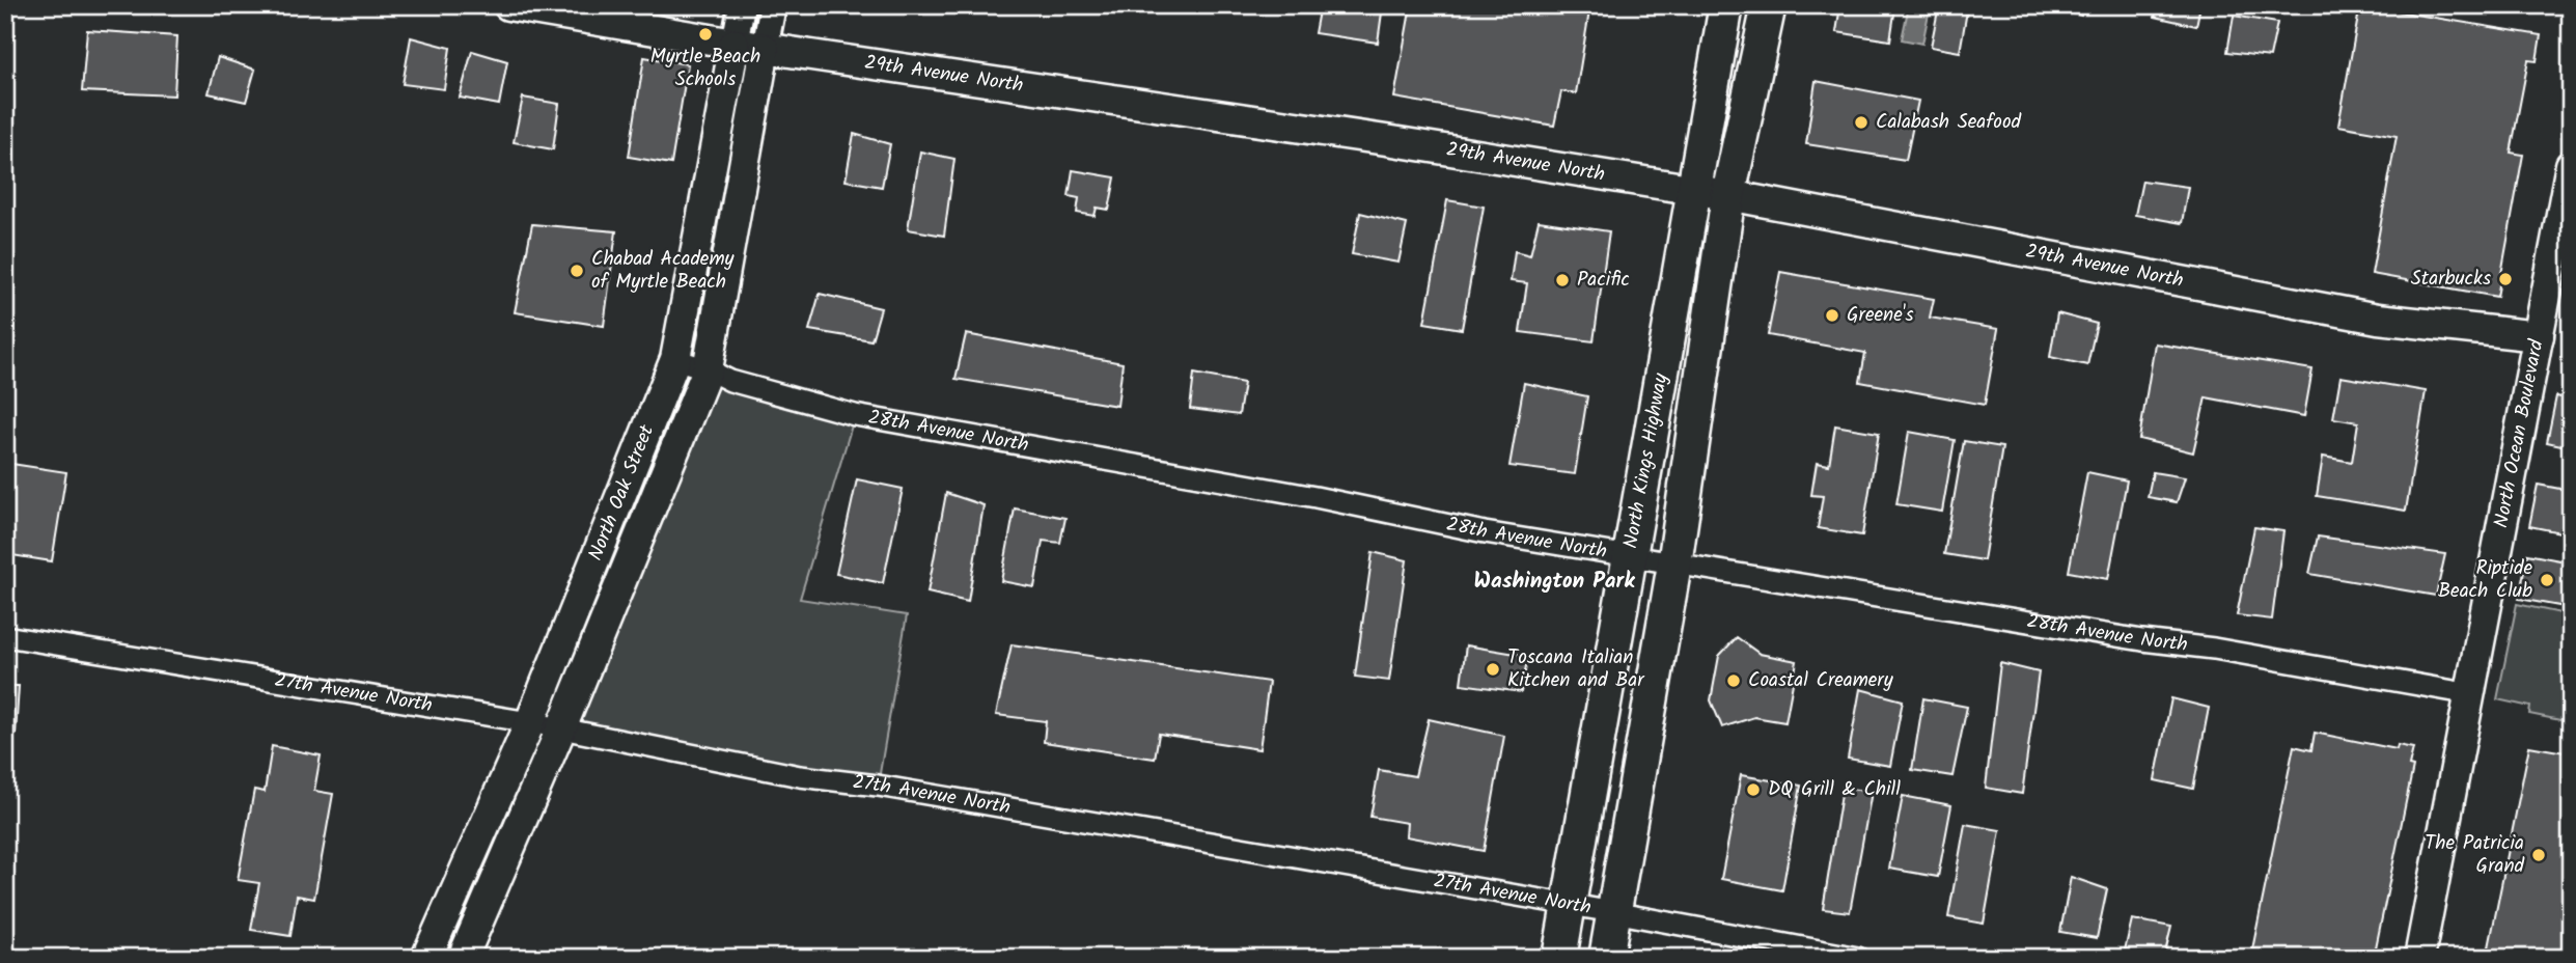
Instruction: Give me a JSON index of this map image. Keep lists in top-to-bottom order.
{
  "streets": {
    "main road": [
      "29th Avenue North",
      "North Ocean Boulevard",
      "North Kings Highway",
      "North Oak Street"
    ],
    "street": ["28th Avenue North", "27th Avenue North"]
  },
  "crossings": [
    ["29th Avenue North", "North Ocean Boulevard"],
    ["29th Avenue North", "North Kings Highway"],
    ["29th Avenue North", "North Oak Street"],
    ["28th Avenue North", "North Ocean Boulevard"],
    ["28th Avenue North", "North Kings Highway"],
    ["28th Avenue North", "North Oak Street"],
    ["North Kings Highway", "27th Avenue North"],
    ["North Oak Street", "27th Avenue North"]
  ],
  "districts": ["Washington Park"],
  "places": [
    "Myrtle Beach Schools",
    "Calabash Seafood",
    "Chabad Academy of Myrtle Beach",
    "Starbucks",
    "Pacific",
    "Greene's",
    "Riptide Beach Club",
    "Toscana Italian Kitchen and Bar",
    "Coastal Creamery",
    "DQ Grill & Chill",
    "The Patricia Grand"
  ]
}
